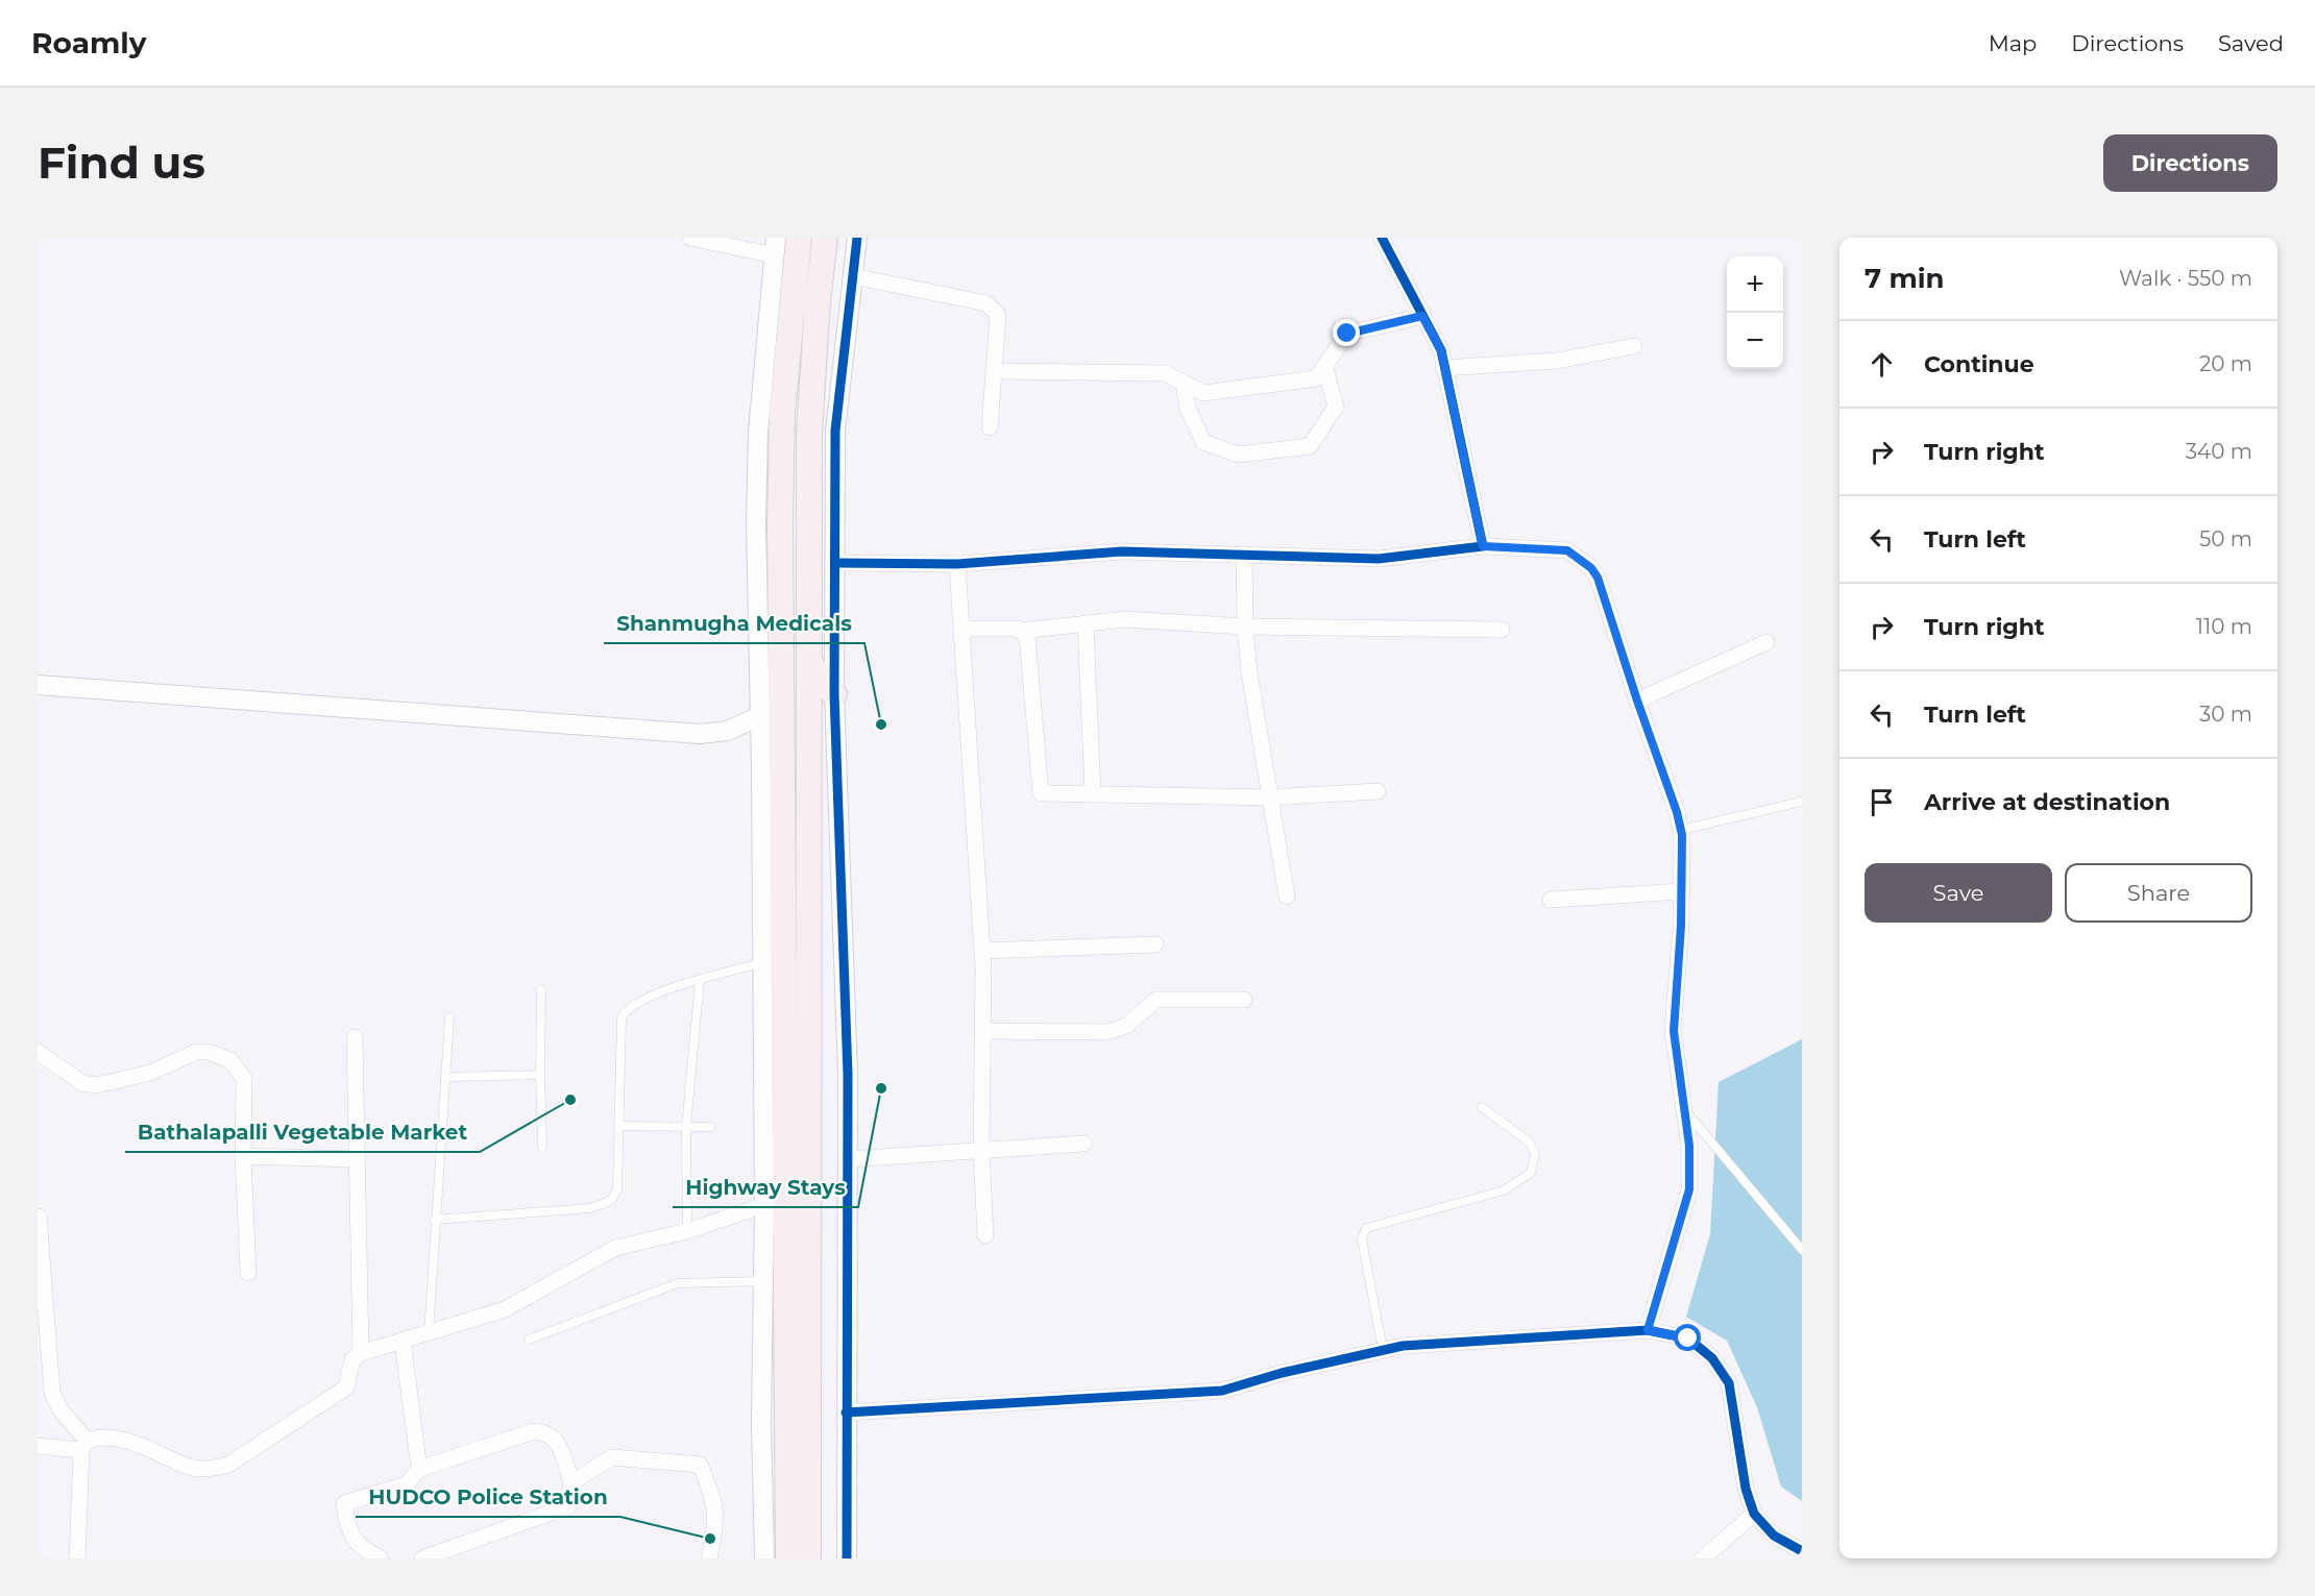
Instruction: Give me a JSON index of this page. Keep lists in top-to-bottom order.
{
  "places": [
    "Shanmugha Medicals",
    "Highway Stays",
    "Bathalapalli Vegetable Market",
    "HUDCO Police Station"
  ],
  "page": {
    "header": "Roamly",
    "nav": ["Map", "Directions", "Saved"],
    "buttons": [
      "Directions",
      ["Save", "Share"]
    ],
    "title": "Find us",
    "heading": ["7 min", "Walk · 550 m"],
    "map_buttons": ["+", "−"],
    "list": [
      ["Continue", "20 m"],
      ["Turn right", "340 m"],
      ["Turn left", "50 m"],
      ["Turn right", "110 m"],
      ["Turn left", "30 m"],
      "Arrive at destination"
    ]
  }
}
